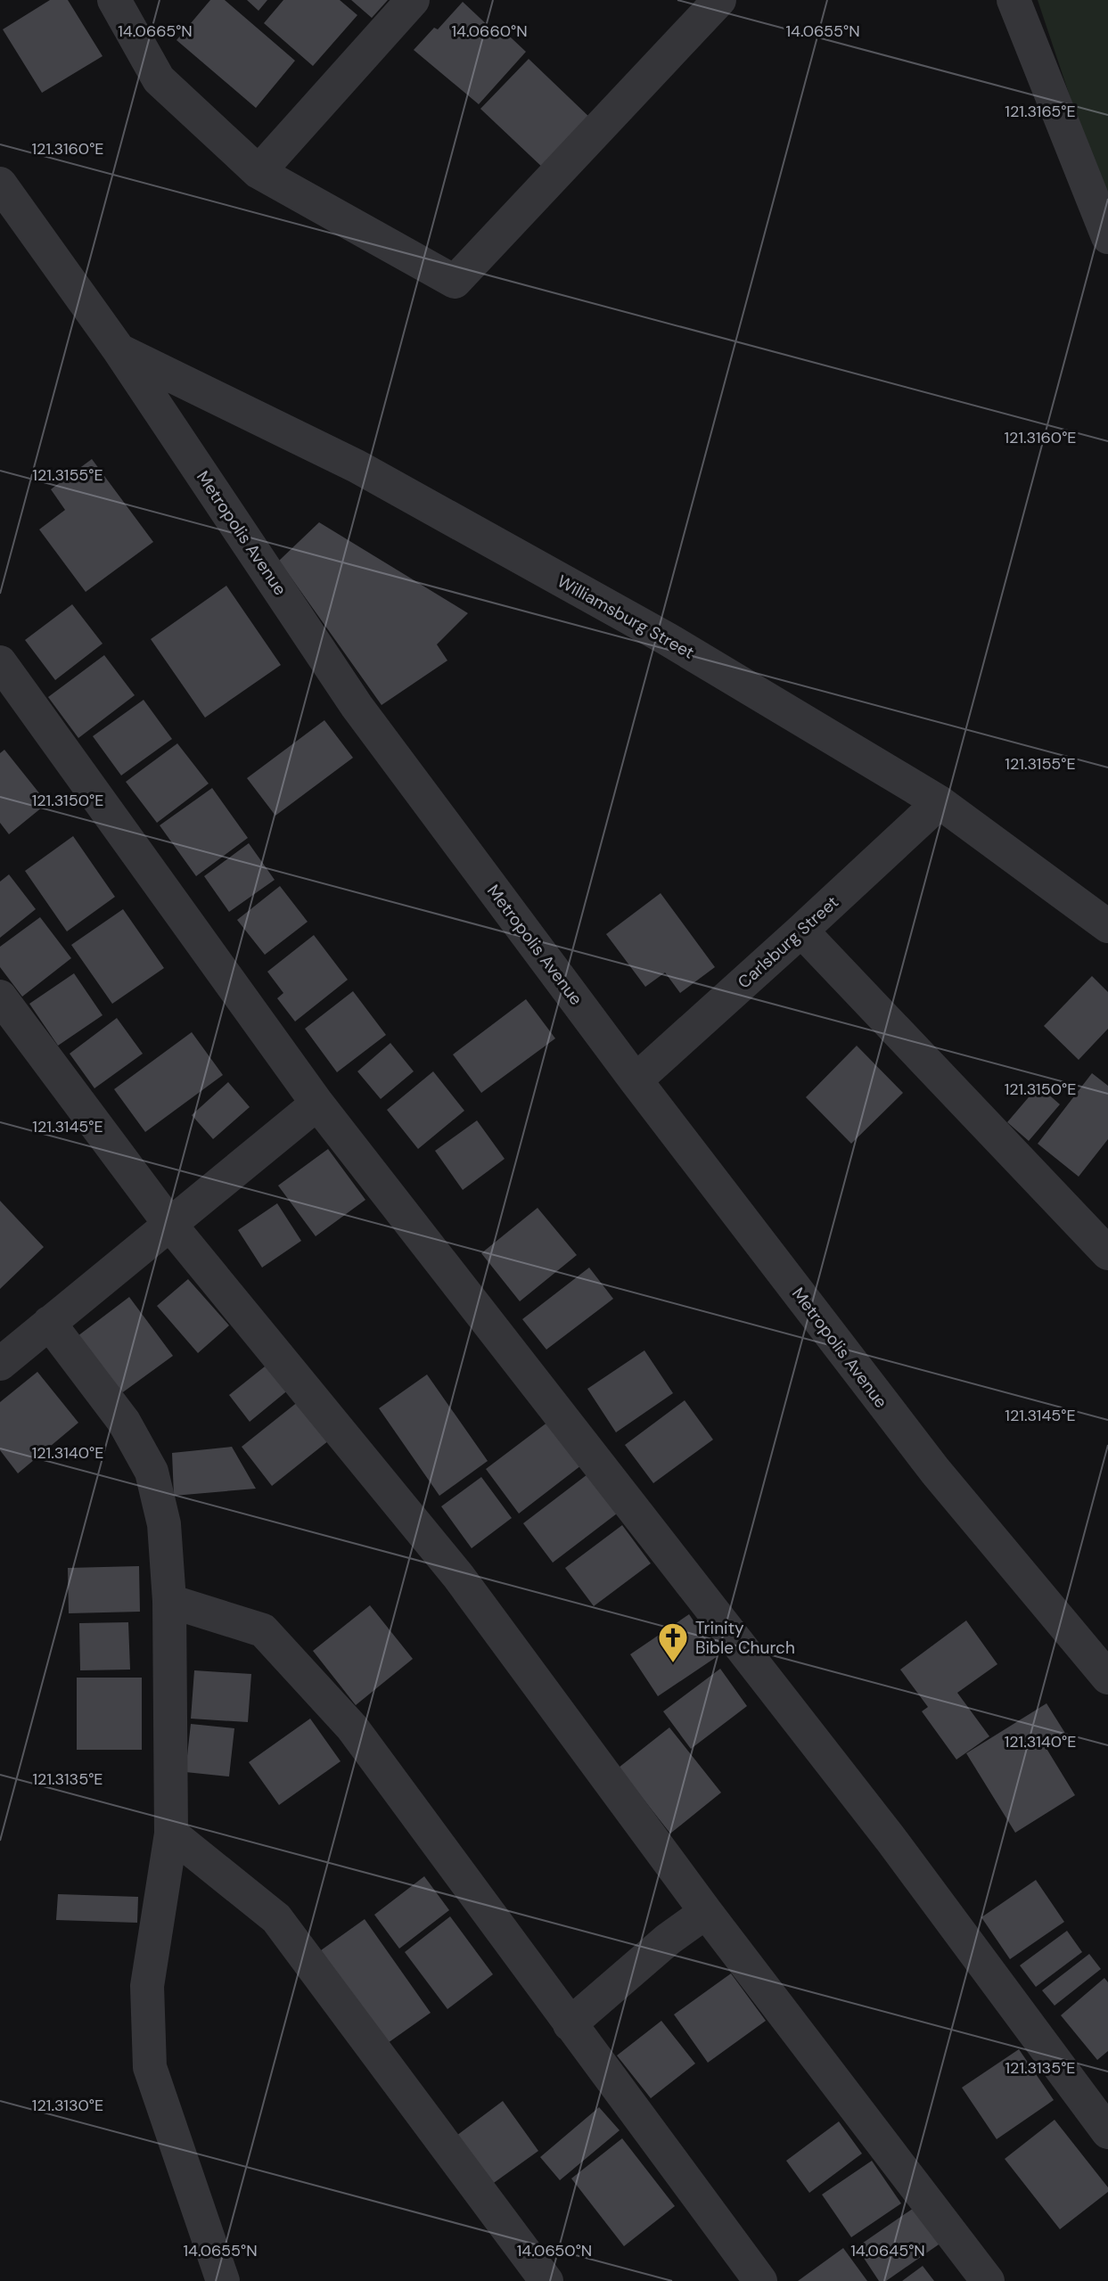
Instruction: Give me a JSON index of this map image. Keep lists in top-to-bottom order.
{
  "streets": {
    "street": ["Metropolis Avenue", "Williamsburg Street", "Carlsburg Street"]
  },
  "crossings": [
    ["Metropolis Avenue", "Williamsburg Street"],
    ["Metropolis Avenue", "Carlsburg Street"],
    ["Williamsburg Street", "Carlsburg Street"]
  ],
  "places": {
    "church": ["Trinity Bible Church"]
  },
  "coordinates": [
    "14.0665°N",
    "14.0660°N",
    "14.0655°N",
    "121.3165°E",
    "121.3160°E",
    "121.3155°E",
    "121.3150°E",
    "121.3145°E",
    "121.3140°E",
    "121.3135°E",
    "121.3130°E",
    "14.0650°N",
    "14.0645°N"
  ]
}
